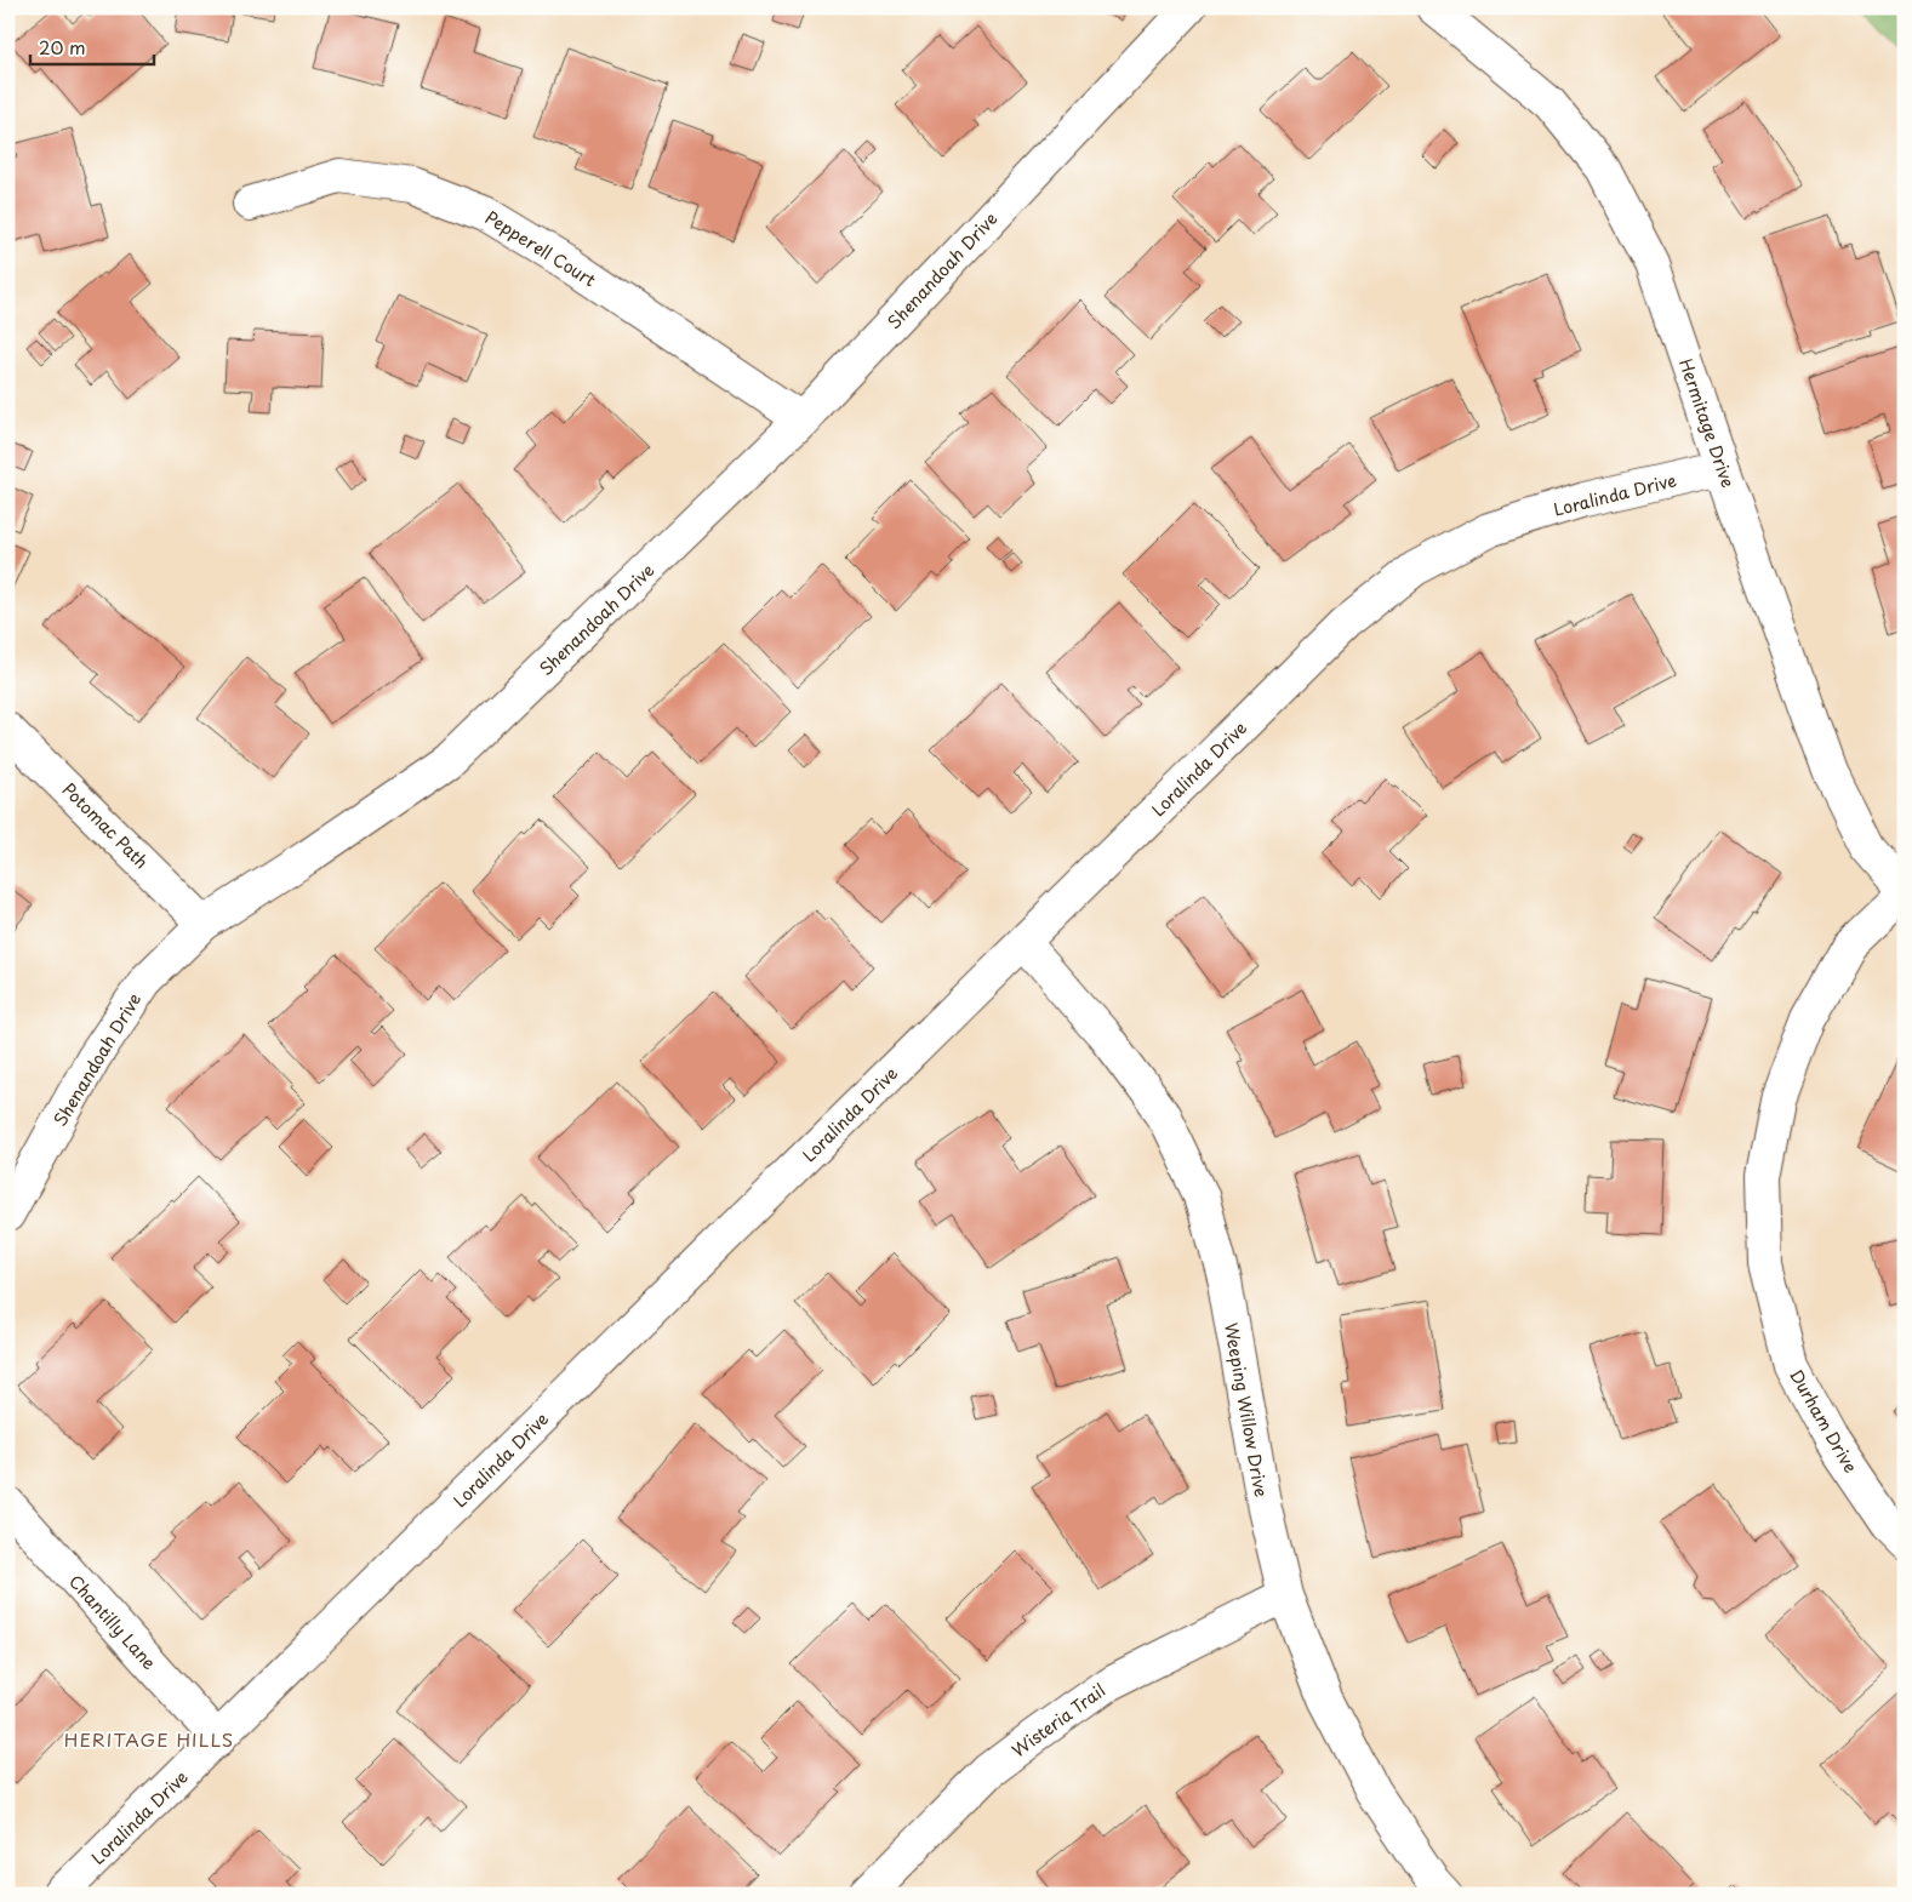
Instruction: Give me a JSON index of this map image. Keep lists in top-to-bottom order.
{
  "streets": {
    "street": [
      "Pepperell Court",
      "Shenandoah Drive",
      "Hermitage Drive",
      "Loralinda Drive",
      "Potomac Path",
      "Weeping Willow Drive",
      "Durham Drive",
      "Chantilly Lane",
      "Wisteria Trail"
    ]
  },
  "crossings": [
    ["Pepperell Court", "Shenandoah Drive"],
    ["Shenandoah Drive", "Potomac Path"],
    ["Hermitage Drive", "Loralinda Drive"],
    ["Hermitage Drive", "Durham Drive"],
    ["Loralinda Drive", "Weeping Willow Drive"],
    ["Loralinda Drive", "Chantilly Lane"],
    ["Weeping Willow Drive", "Wisteria Trail"]
  ],
  "districts": ["HERITAGE HILLS"],
  "scale_bar": "20 m"
}
